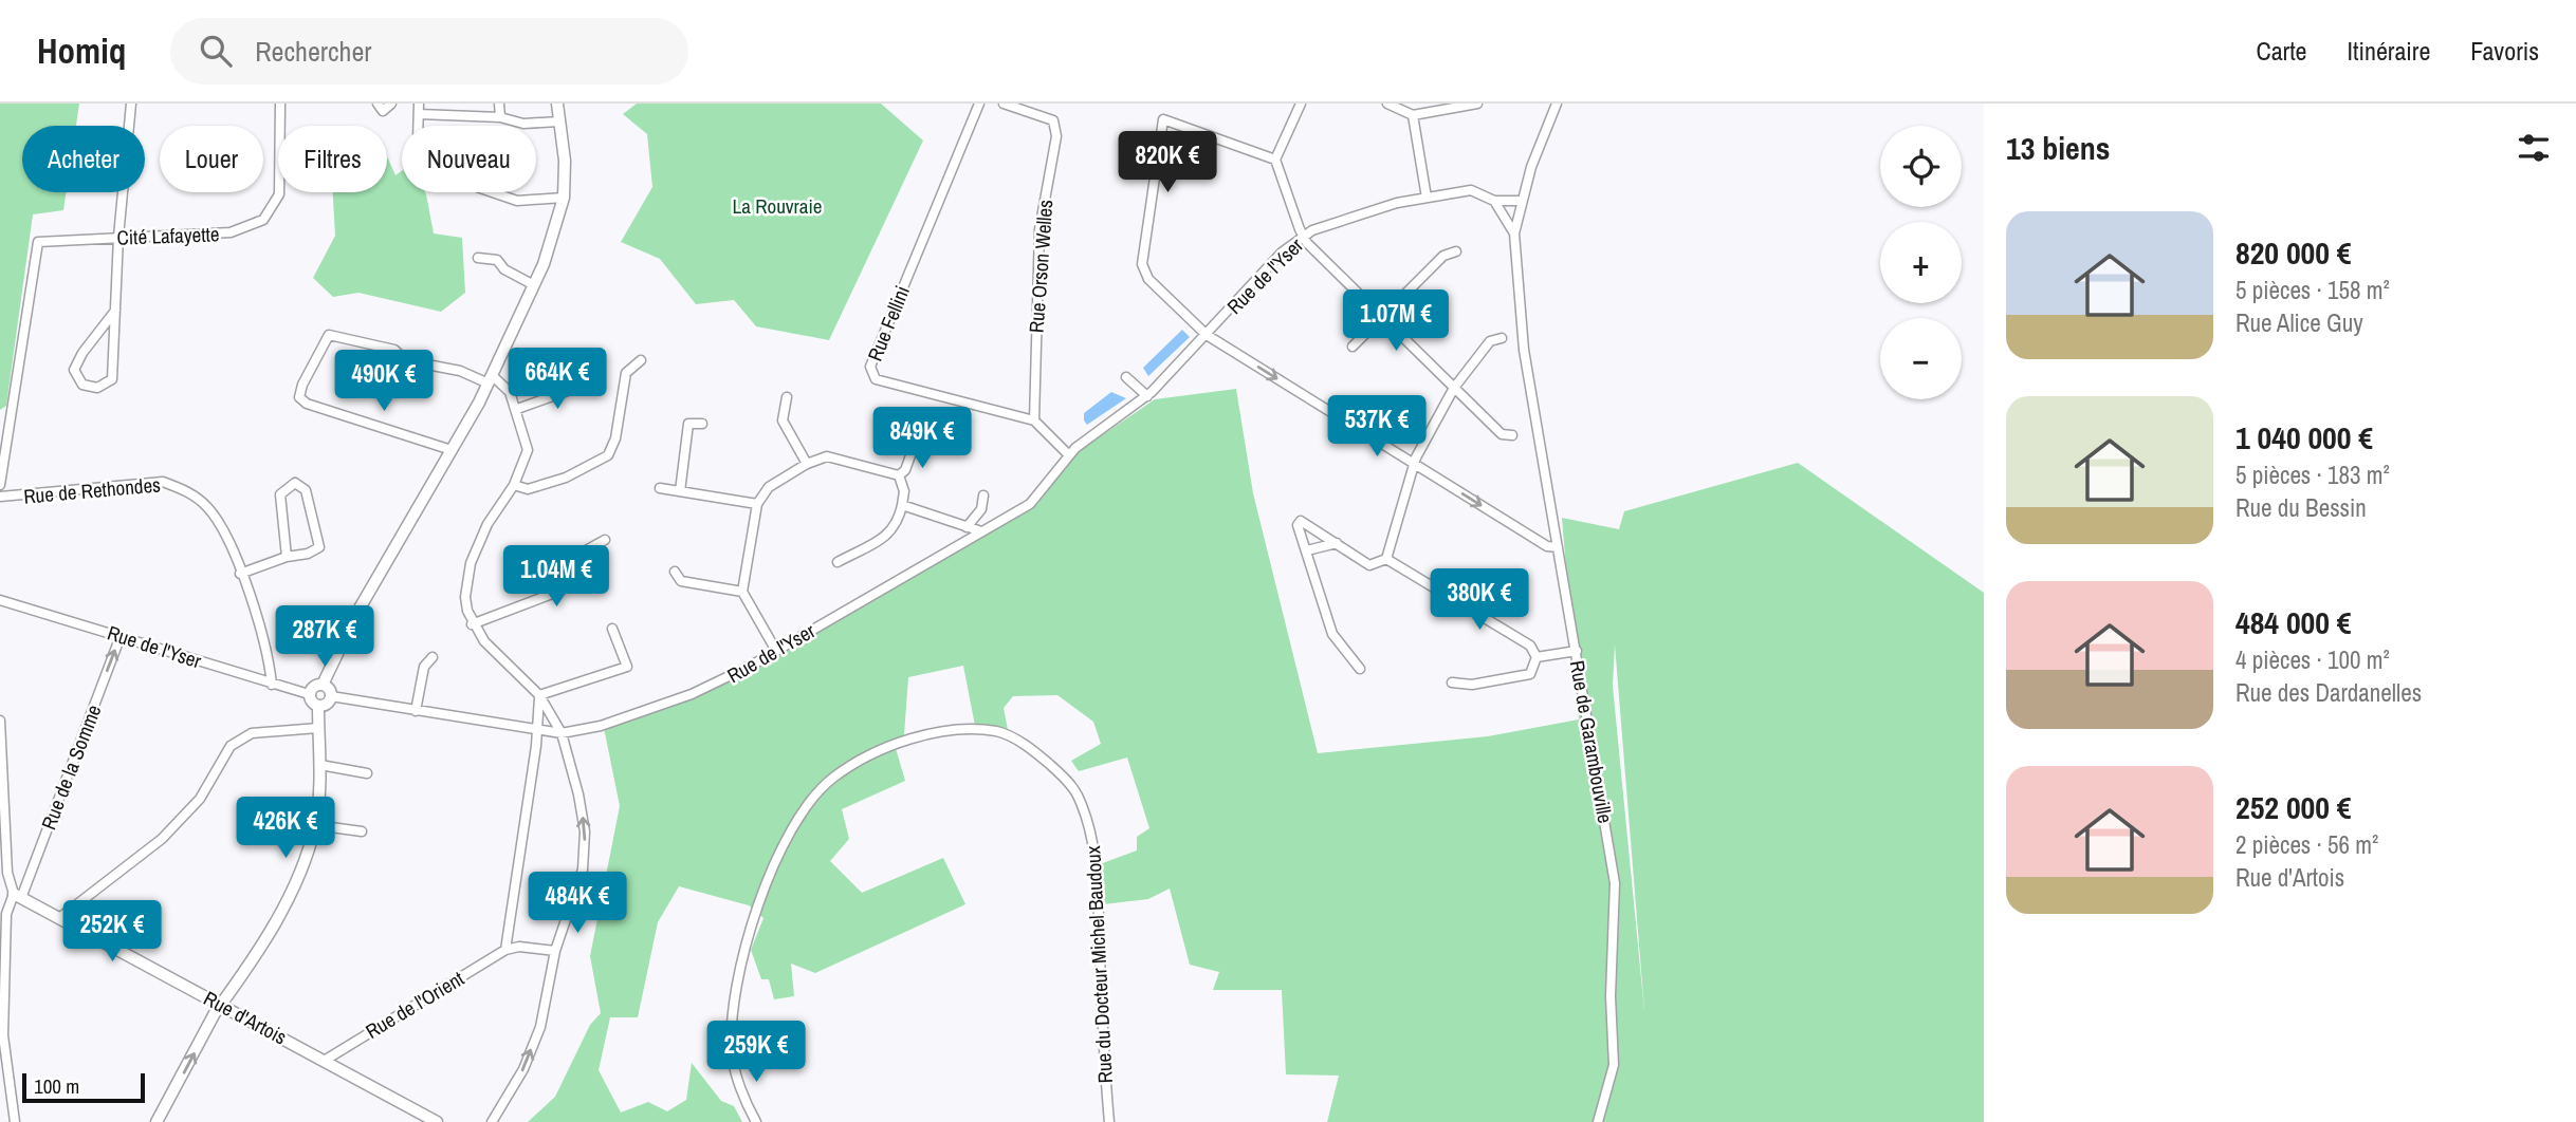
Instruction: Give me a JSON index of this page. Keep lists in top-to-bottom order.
{
  "streets": {
    "street": [
      "Cité Lafayette",
      "Rue Orson Welles",
      "Rue de l'Yser",
      "Rue Fellini",
      "Rue de Rethondes",
      "Rue de Garambouville",
      "Rue de la Somme",
      "Rue du Docteur Michel Baudoux",
      "Rue de l'Orient",
      "Rue d'Artois"
    ]
  },
  "crossings": [
    ["Rue Orson Welles", "Rue Fellini"],
    ["Rue de l'Yser", "Rue de Rethondes"],
    ["Rue de l'Yser", "Rue de Garambouville"],
    ["Rue de l'Yser", "Rue de la Somme"],
    ["Rue de la Somme", "Rue d'Artois"],
    ["Rue de l'Orient", "Rue d'Artois"]
  ],
  "parks": ["La Rouvraie"],
  "scale_bar": "100 m",
  "page": {
    "header": "Homiq",
    "search": "Rechercher",
    "nav": ["Carte", "Itinéraire", "Favoris"],
    "heading": "13 biens",
    "map_buttons": ["+", "−"],
    "chip": [
      "Acheter",
      "Louer",
      "Filtres",
      "Nouveau"
    ],
    "price": [
      "820K €",
      "1.07M €",
      "664K €",
      "490K €",
      "537K €",
      "849K €",
      "1.04M €",
      "380K €",
      "287K €",
      "426K €",
      "484K €",
      "252K €",
      "259K €"
    ],
    "list": [
      {
        "name": "820 000 €",
        "note": "5 pièces · 158 m² · Rue Alice Guy"
      },
      {
        "name": "1 040 000 €",
        "note": "5 pièces · 183 m² · Rue du Bessin"
      },
      {
        "name": "484 000 €",
        "note": "4 pièces · 100 m² · Rue des Dardanelles"
      },
      {
        "name": "252 000 €",
        "note": "2 pièces · 56 m² · Rue d'Artois"
      }
    ],
    "scale": "100 m"
  }
}
